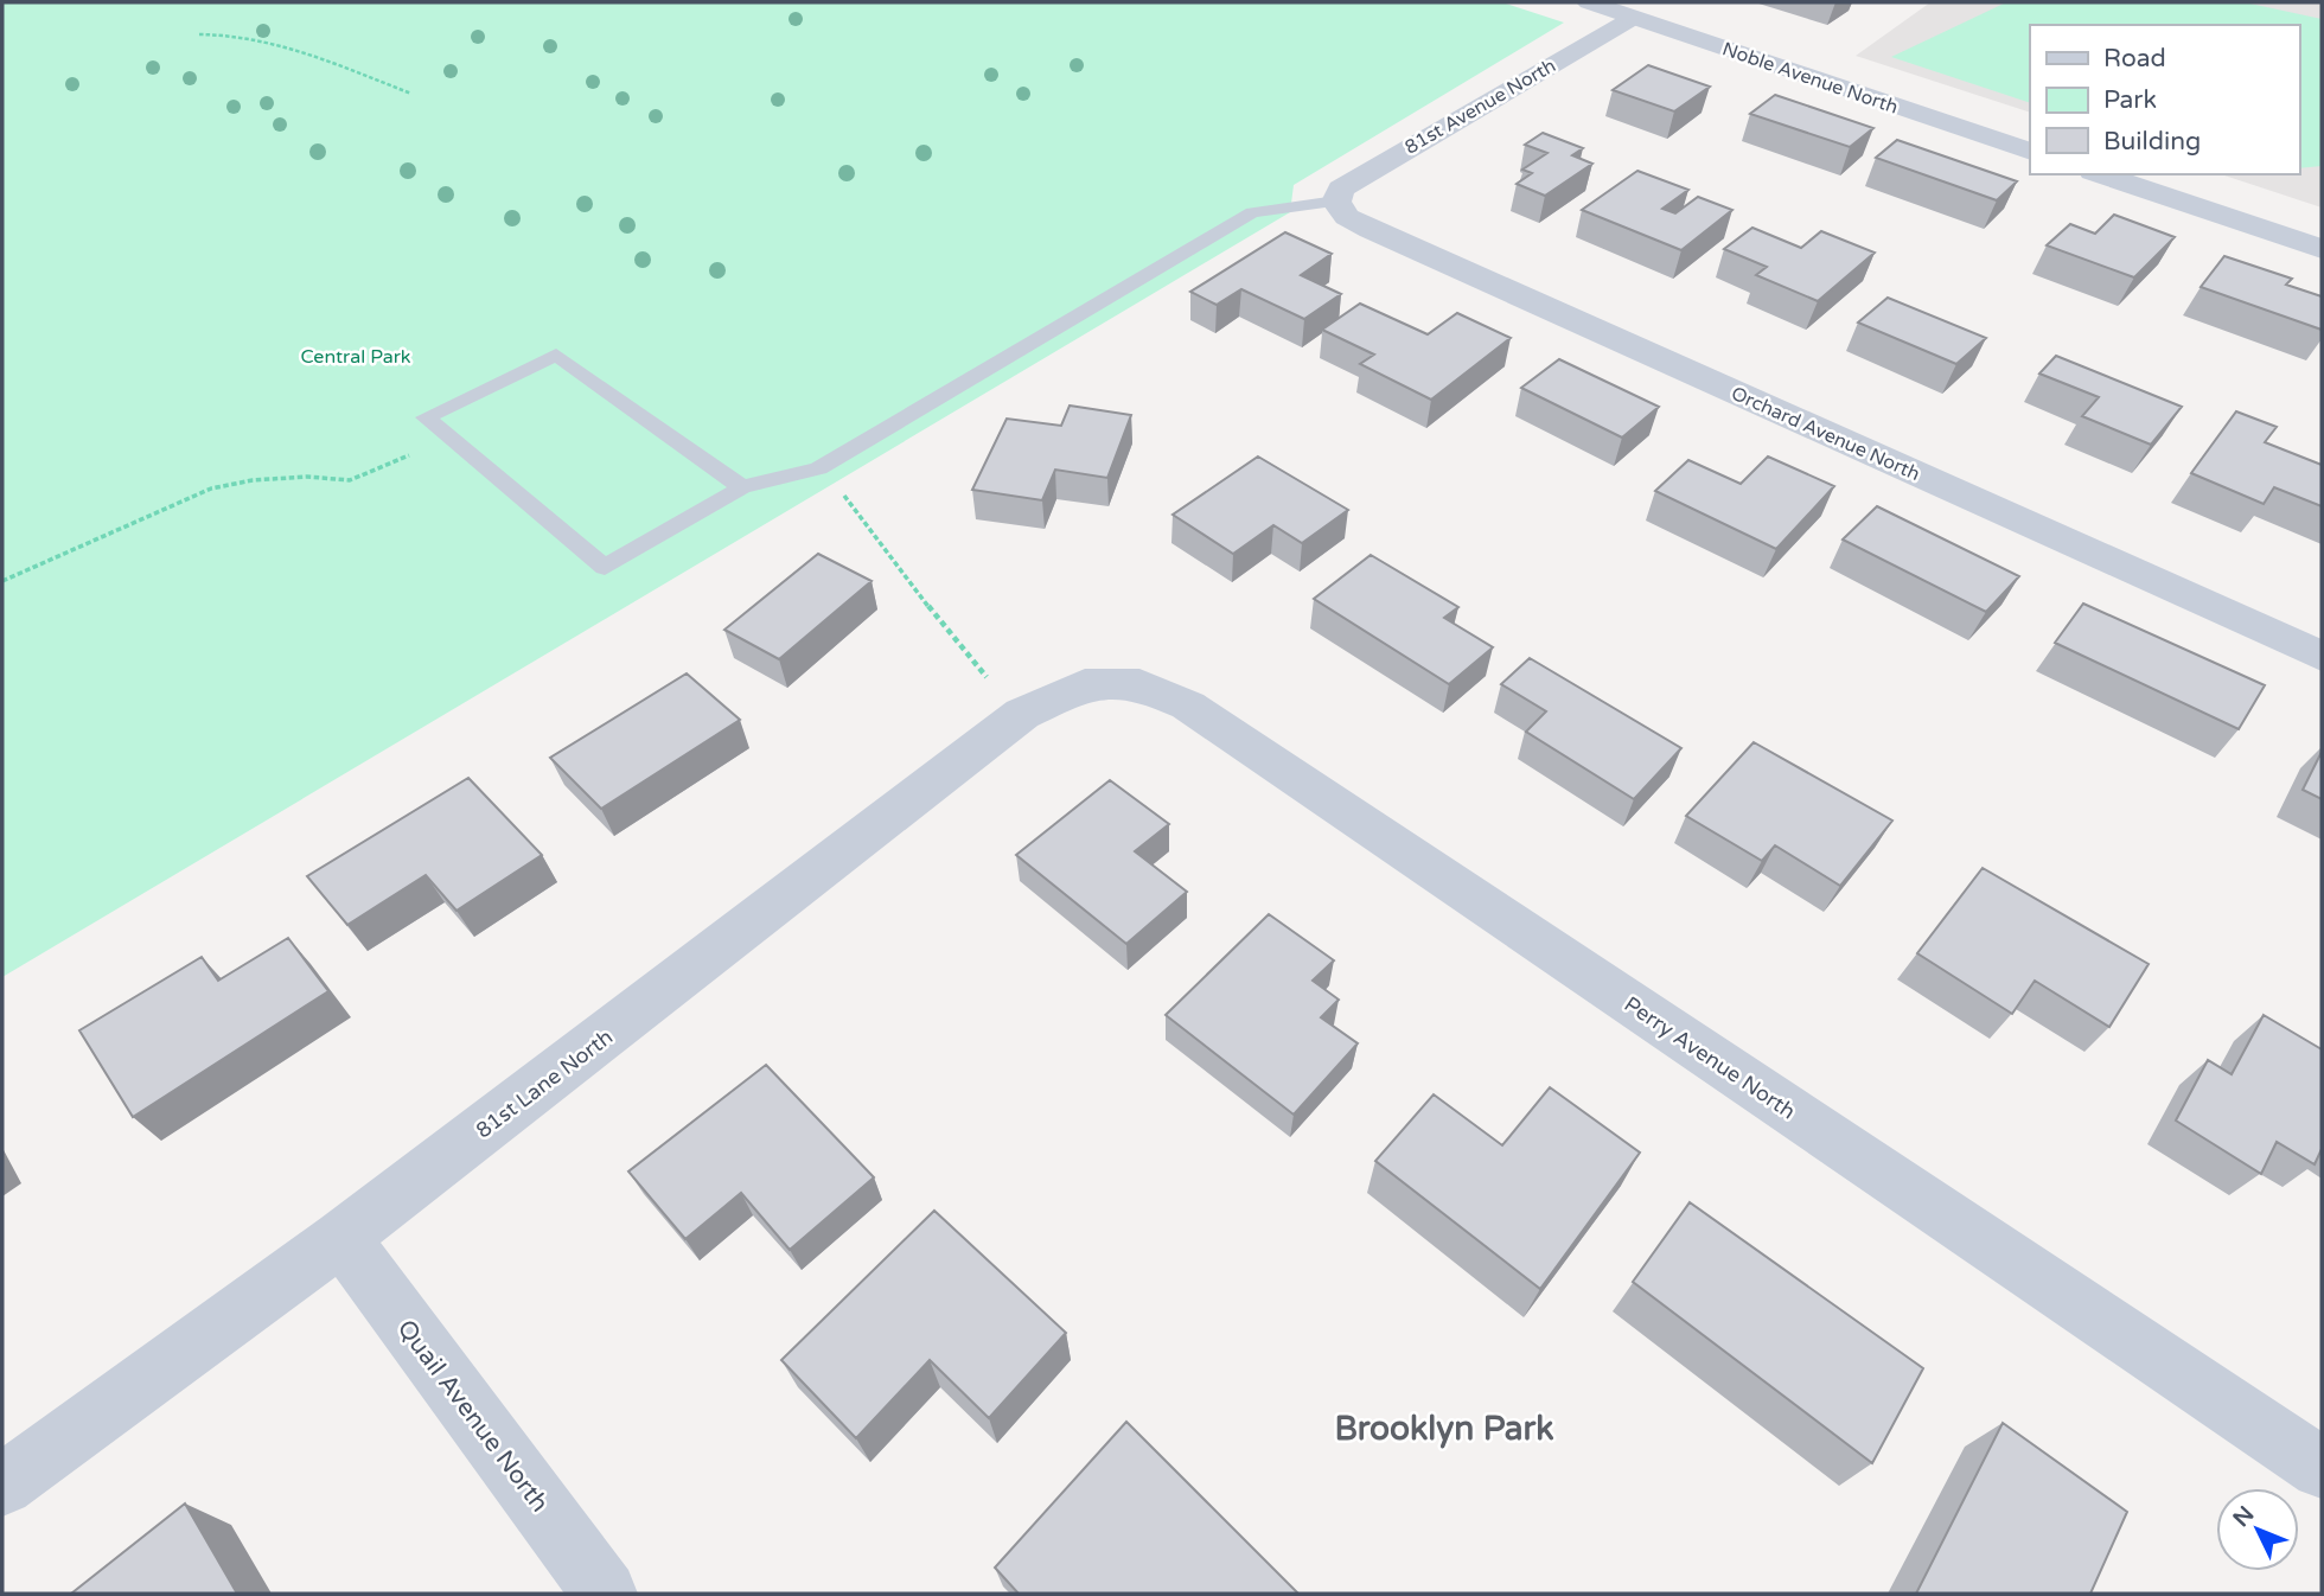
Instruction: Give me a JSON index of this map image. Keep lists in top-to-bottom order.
{
  "streets": {
    "street": [
      "Noble Avenue North",
      "81st Avenue North",
      "Orchard Avenue North",
      "Perry Avenue North",
      "81st Lane North",
      "Quail Avenue North"
    ]
  },
  "crossings": [
    ["Noble Avenue North", "81st Avenue North"],
    ["81st Avenue North", "Orchard Avenue North"],
    ["Perry Avenue North", "81st Lane North"],
    ["81st Lane North", "Quail Avenue North"]
  ],
  "districts": ["Brooklyn Park"],
  "parks": ["Central Park"],
  "legend": ["Road", "Park", "Building"],
  "north": "top left"
}
